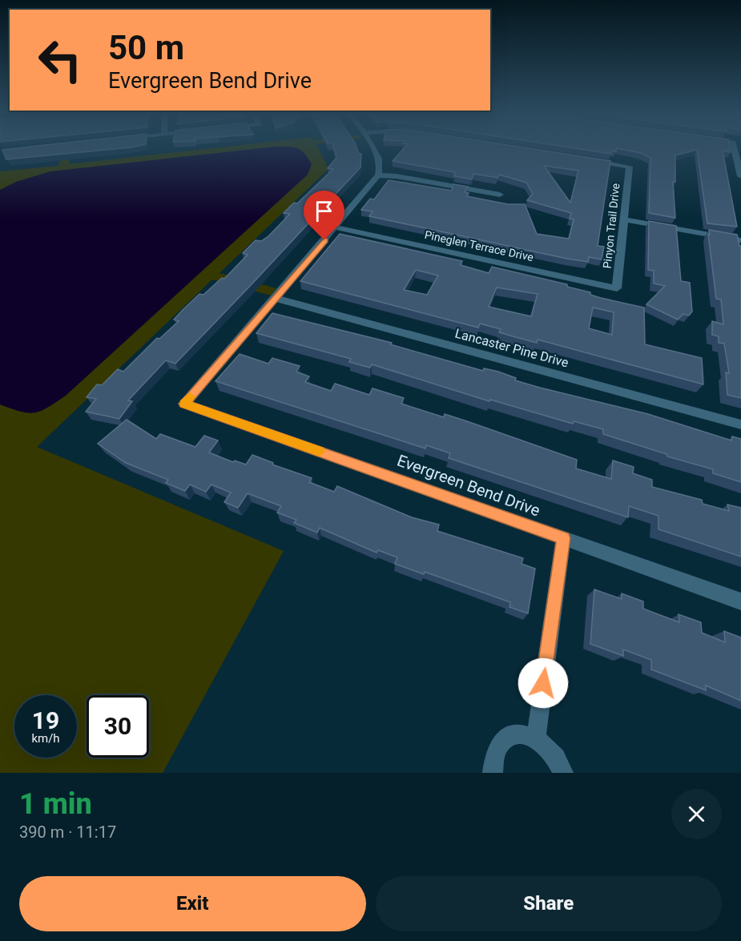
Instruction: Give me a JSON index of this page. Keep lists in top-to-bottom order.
{
  "streets": {
    "street": [
      "Pinyon Trail Drive",
      "Pineglen Terrace Drive",
      "Lancaster Pine Drive",
      "Evergreen Bend Drive"
    ]
  },
  "crossings": [
    ["Pinyon Trail Drive", "Pineglen Terrace Drive"],
    ["Lancaster Pine Drive", "Evergreen Bend Drive"]
  ],
  "page": {
    "turn": ["50 m", "Evergreen Bend Drive"],
    "speed": "19 km/h",
    "limit": "30",
    "heading": ["1 min", "390 m · 11:17"],
    "buttons": ["Exit", "Share"]
  }
}
